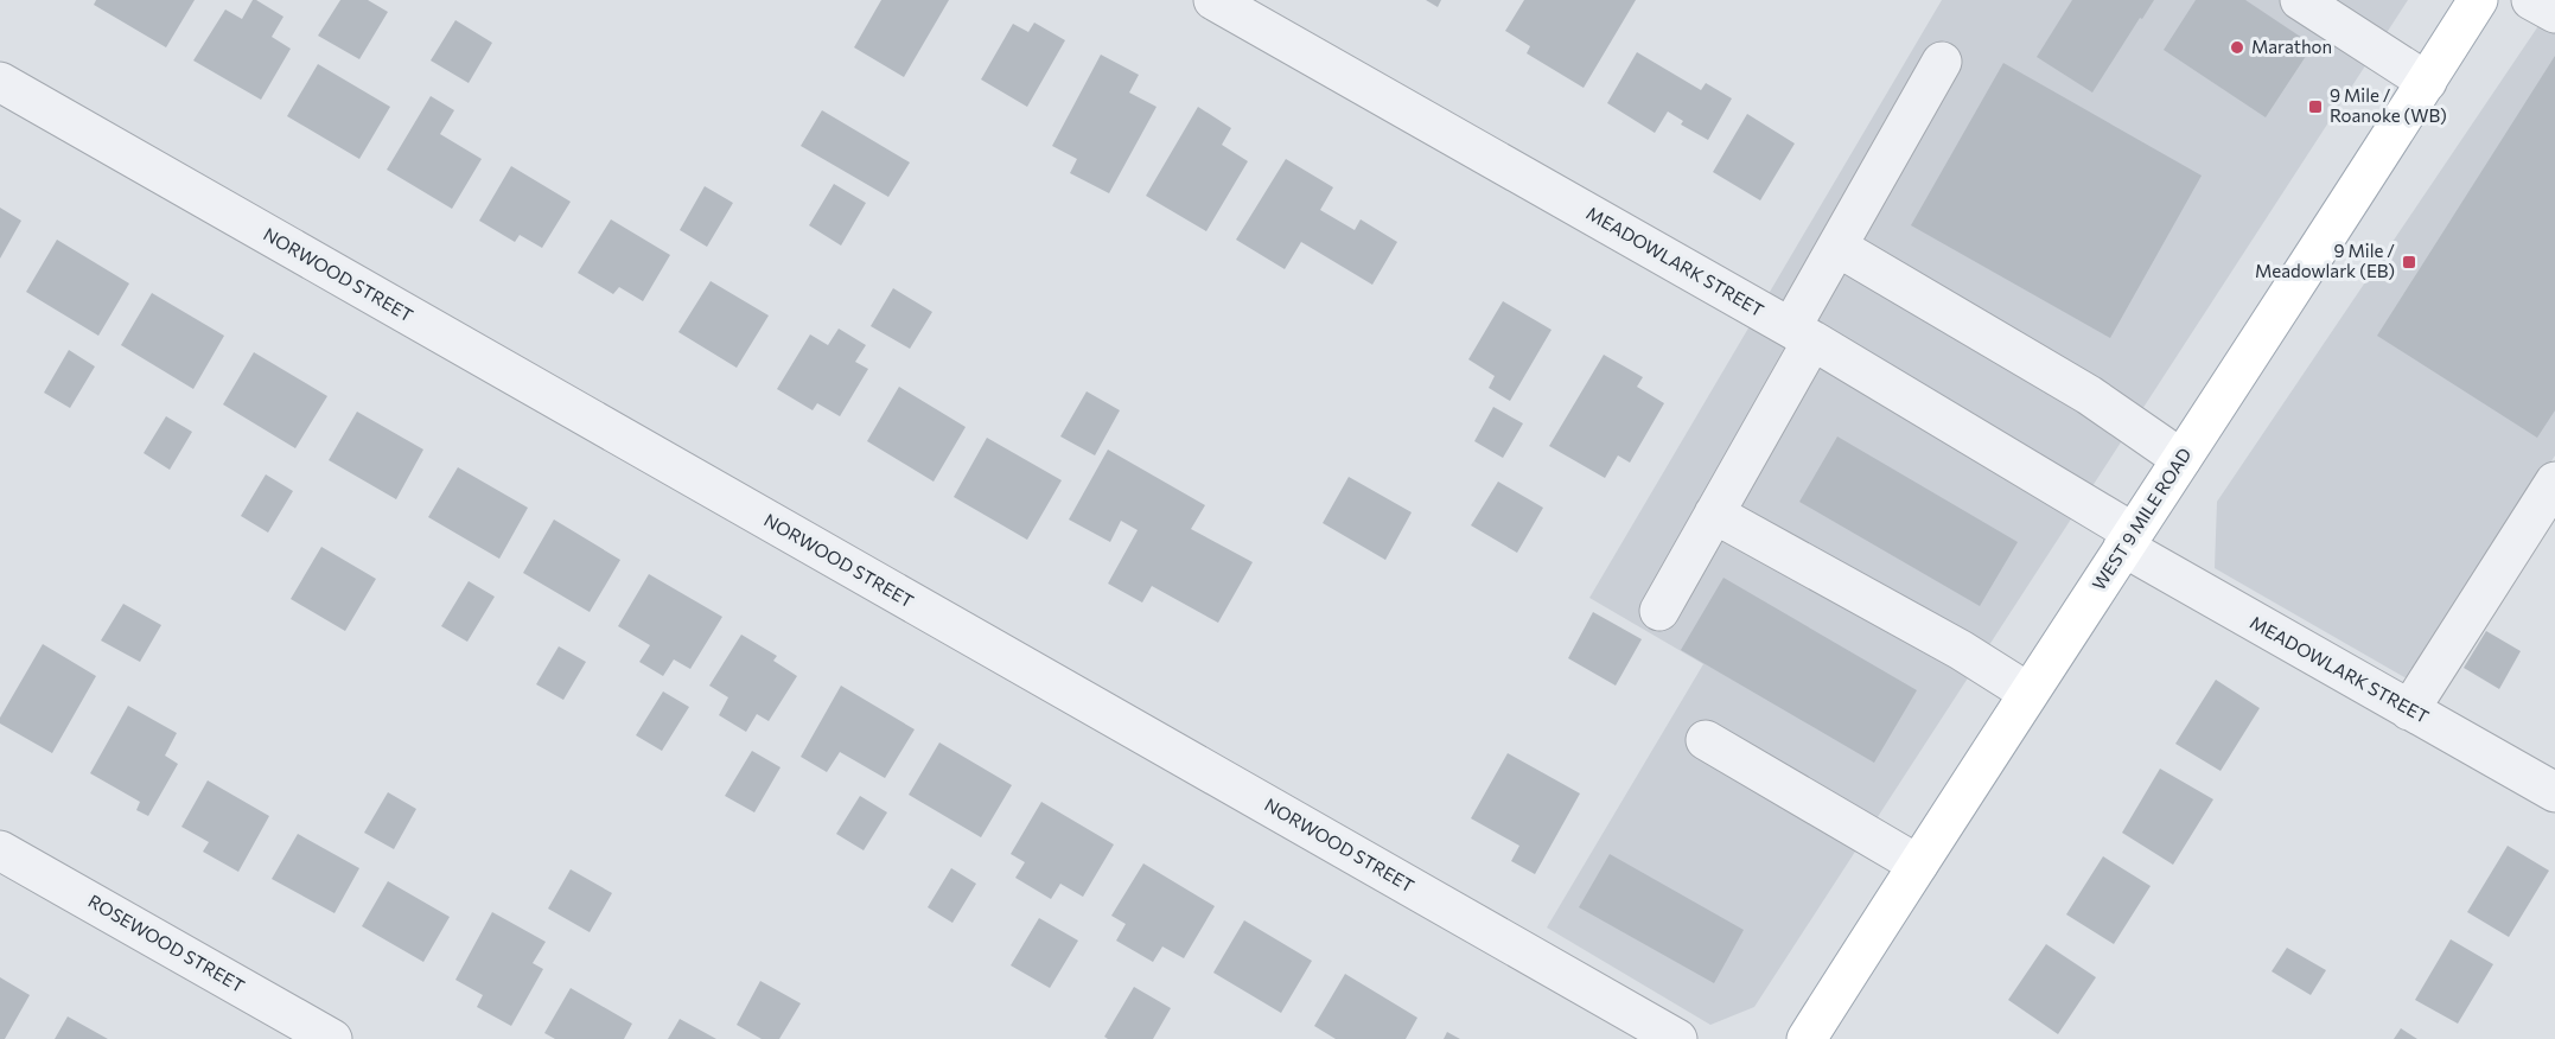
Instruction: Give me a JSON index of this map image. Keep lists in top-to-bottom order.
{
  "streets": {
    "main road": ["WEST 9 MILE ROAD"],
    "street": ["MEADOWLARK STREET", "NORWOOD STREET", "ROSEWOOD STREET"]
  },
  "crossings": [
    ["MEADOWLARK STREET", "WEST 9 MILE ROAD"]
  ],
  "places": {
    "other": ["Marathon"],
    "transit": ["9 Mile / Roanoke (WB)", "9 Mile / Meadowlark (EB)"]
  }
}
